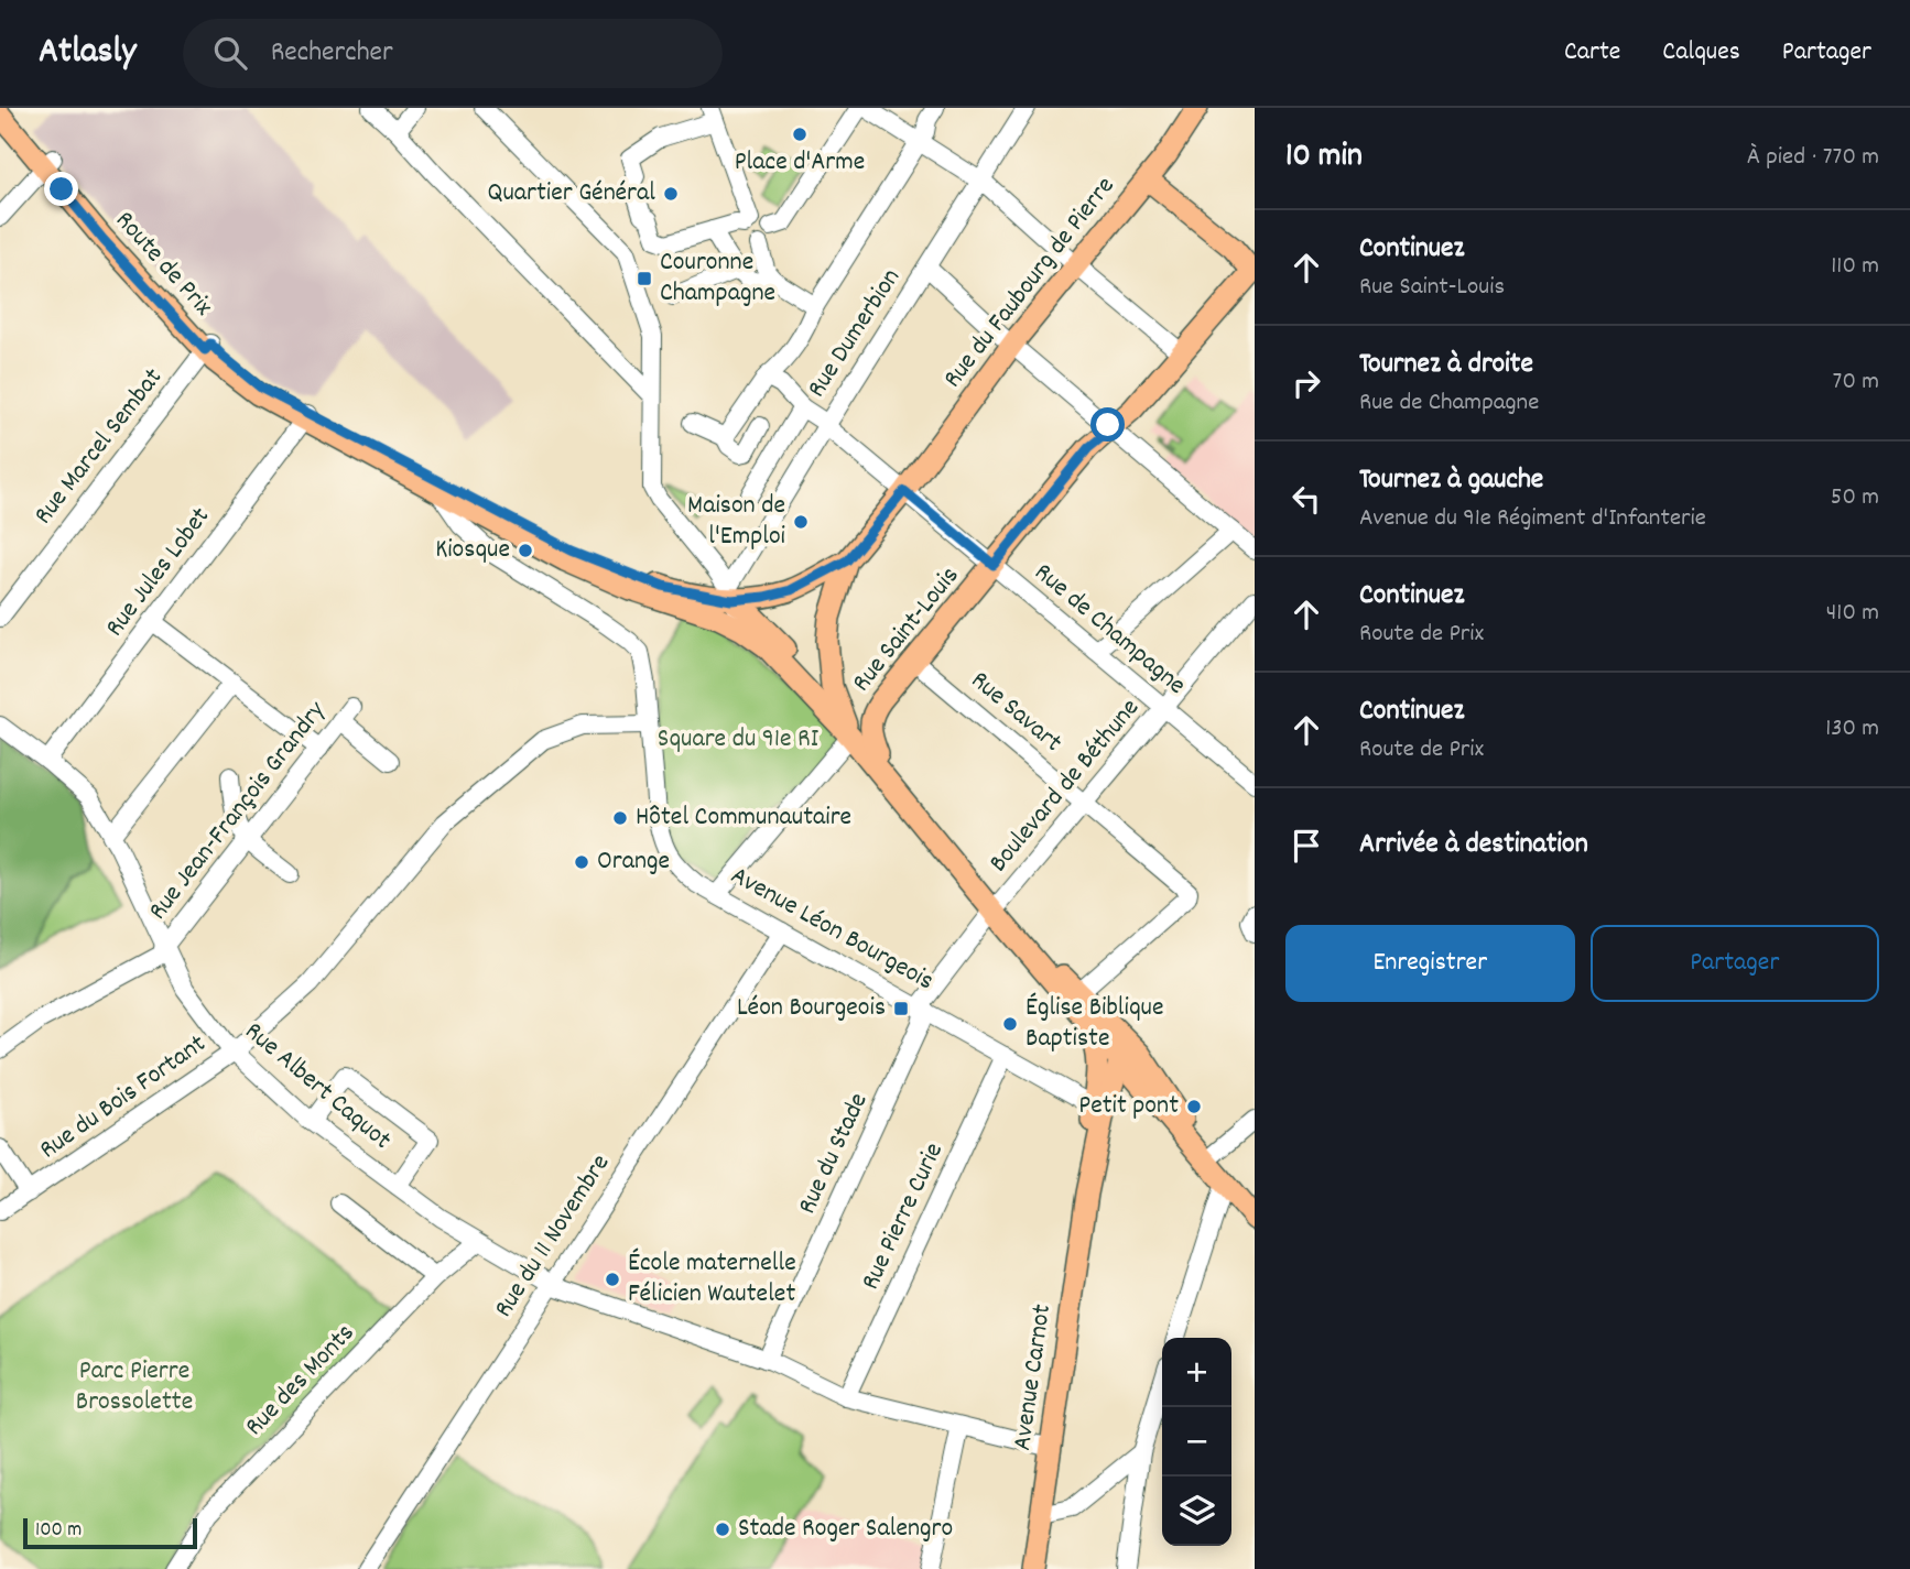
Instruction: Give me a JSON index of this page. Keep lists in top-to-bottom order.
{
  "streets": {
    "main road": [
      "Route de Prix",
      "Rue du Faubourg de Pierre",
      "Rue Saint-Louis",
      "Avenue Carnot"
    ],
    "street": [
      "Rue Dumerbion",
      "Rue Marcel Sembat",
      "Rue Jules Lobet",
      "Rue de Champagne",
      "Rue Savart",
      "Boulevard de Béthune",
      "Rue Jean-François Grandry",
      "Avenue Léon Bourgeois",
      "Rue Albert Caquot",
      "Rue du Bois Fortant",
      "Rue du Stade",
      "Rue Pierre Curie",
      "Rue du 11 Novembre",
      "Rue des Monts"
    ]
  },
  "crossings": [
    ["Route de Prix", "Rue du Faubourg de Pierre"],
    ["Route de Prix", "Rue Dumerbion"],
    ["Route de Prix", "Rue Marcel Sembat"],
    ["Route de Prix", "Rue Jules Lobet"],
    ["Route de Prix", "Avenue Léon Bourgeois"],
    ["Rue du Faubourg de Pierre", "Rue de Champagne"],
    ["Rue Dumerbion", "Rue de Champagne"],
    ["Rue Jules Lobet", "Rue Albert Caquot"],
    ["Rue Saint-Louis", "Rue de Champagne"],
    ["Rue Saint-Louis", "Rue Savart"],
    ["Rue de Champagne", "Boulevard de Béthune"],
    ["Rue Savart", "Boulevard de Béthune"],
    ["Boulevard de Béthune", "Avenue Léon Bourgeois"],
    ["Boulevard de Béthune", "Rue du Stade"],
    ["Rue Jean-François Grandry", "Rue Albert Caquot"],
    ["Avenue Léon Bourgeois", "Rue du Bois Fortant"],
    ["Avenue Léon Bourgeois", "Rue du Stade"],
    ["Avenue Léon Bourgeois", "Rue Pierre Curie"],
    ["Avenue Léon Bourgeois", "Rue du 11 Novembre"],
    ["Avenue Léon Bourgeois", "Avenue Carnot"],
    ["Rue Albert Caquot", "Rue du Bois Fortant"],
    ["Rue Albert Caquot", "Rue du Stade"],
    ["Rue Albert Caquot", "Rue Pierre Curie"],
    ["Rue Albert Caquot", "Rue du 11 Novembre"],
    ["Rue Albert Caquot", "Avenue Carnot"],
    ["Rue Albert Caquot", "Rue des Monts"]
  ],
  "parks": ["Square du 91e RI", "Parc Pierre Brossolette"],
  "places": {
    "other": [
      "Place d'Arme",
      "Quartier Général",
      "Maison de l'Emploi",
      "Kiosque",
      "Hôtel Communautaire",
      "Orange",
      "Église Biblique Baptiste",
      "Petit pont",
      "École maternelle Félicien Wautelet",
      "Stade Roger Salengro"
    ],
    "transit": ["Couronne Champagne", "Léon Bourgeois"]
  },
  "scale_bar": "100 m",
  "page": {
    "header": "Atlasly",
    "search": "Rechercher",
    "nav": ["Carte", "Calques", "Partager"],
    "heading": ["10 min", "À pied · 770 m"],
    "list": [
      ["Continuez", "Rue Saint-Louis", "110 m"],
      ["Tournez à droite", "Rue de Champagne", "70 m"],
      ["Tournez à gauche", "Avenue du 91e Régiment d'Infanterie", "50 m"],
      ["Continuez", "Route de Prix", "410 m"],
      ["Continuez", "Route de Prix", "130 m"],
      "Arrivée à destination"
    ],
    "buttons": ["Enregistrer", "Partager"],
    "map_buttons": ["+", "−"],
    "scale": "100 m"
  }
}
